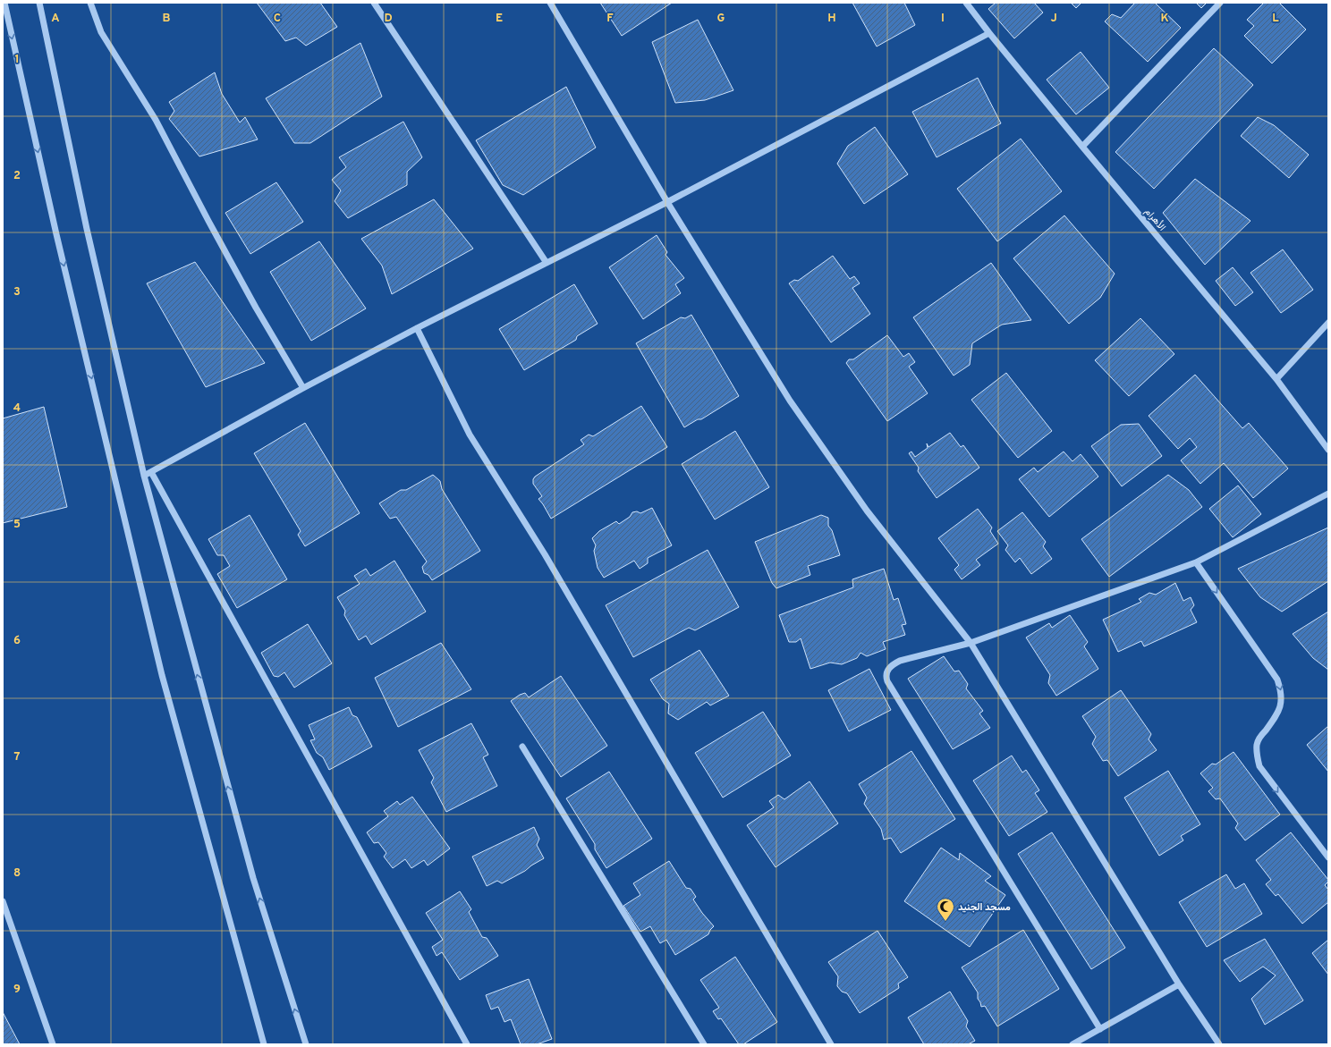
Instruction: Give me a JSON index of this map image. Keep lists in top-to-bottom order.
{
  "streets": {
    "street": ["الأهرام"]
  },
  "places": {
    "mosque": ["مسجد الجنيد"]
  },
  "grid": {
    "columns": [
      "A",
      "B",
      "C",
      "D",
      "E",
      "F",
      "G",
      "H",
      "I",
      "J",
      "K",
      "L"
    ],
    "rows": [
      "1",
      "2",
      "3",
      "4",
      "5",
      "6",
      "7",
      "8",
      "9"
    ]
  }
}
